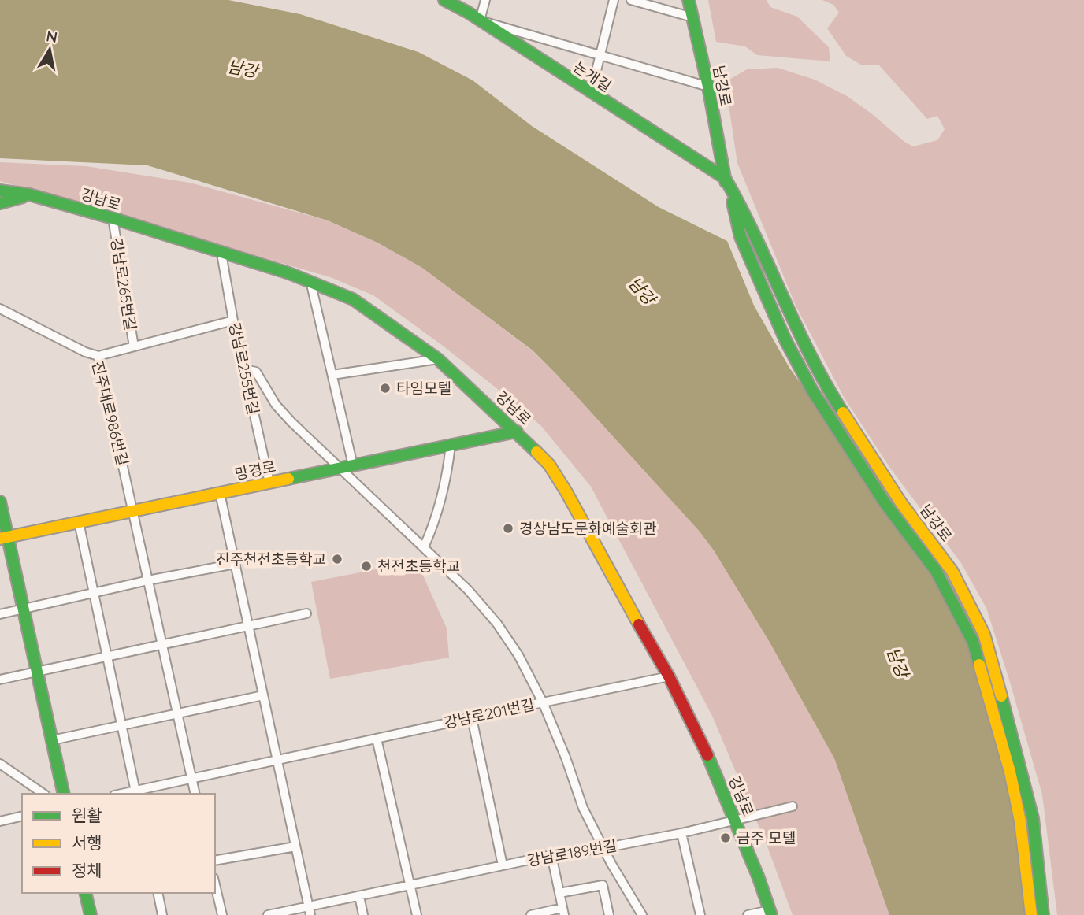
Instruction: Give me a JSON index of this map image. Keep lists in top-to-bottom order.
{
  "streets": {
    "street": [
      "논개길",
      "남강로",
      "강남로",
      "강남로265번길",
      "강남로255번길",
      "진주대로986번길",
      "망경로",
      "강남로201번길",
      "강남로189번길"
    ]
  },
  "crossings": [
    ["논개길", "남강로"],
    ["강남로", "강남로265번길"],
    ["강남로", "강남로255번길"],
    ["강남로", "망경로"],
    ["강남로", "강남로201번길"],
    ["강남로", "강남로189번길"],
    ["강남로265번길", "강남로255번길"],
    ["강남로255번길", "망경로"],
    ["진주대로986번길", "망경로"],
    ["진주대로986번길", "강남로201번길"]
  ],
  "water": ["남강"],
  "places": [
    "타임모텔",
    "경상남도문화예술회관",
    "진주천전초등학교",
    "천전초등학교",
    "금주 모텔"
  ],
  "legend": ["원활", "서행", "정체"],
  "north": "top"
}
